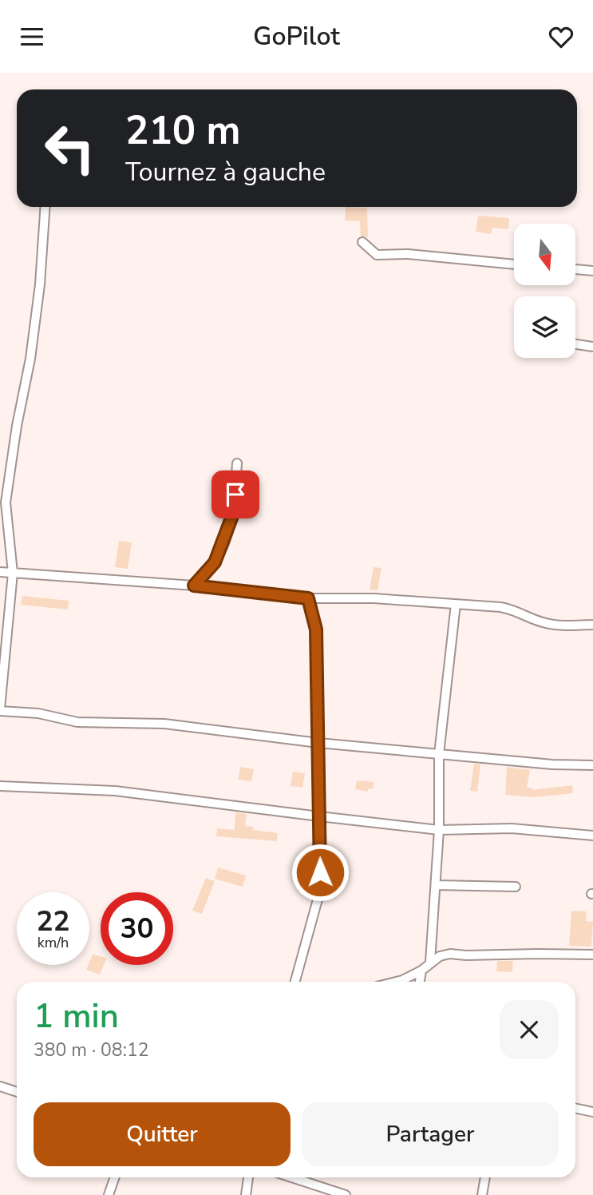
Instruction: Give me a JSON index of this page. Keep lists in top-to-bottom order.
{
  "north": "bottom",
  "page": {
    "header": "GoPilot",
    "turn": ["210 m", "Tournez à gauche"],
    "speed": "22 km/h",
    "limit": "30",
    "heading": ["1 min", "380 m · 08:12"],
    "buttons": ["Quitter", "Partager"]
  }
}
